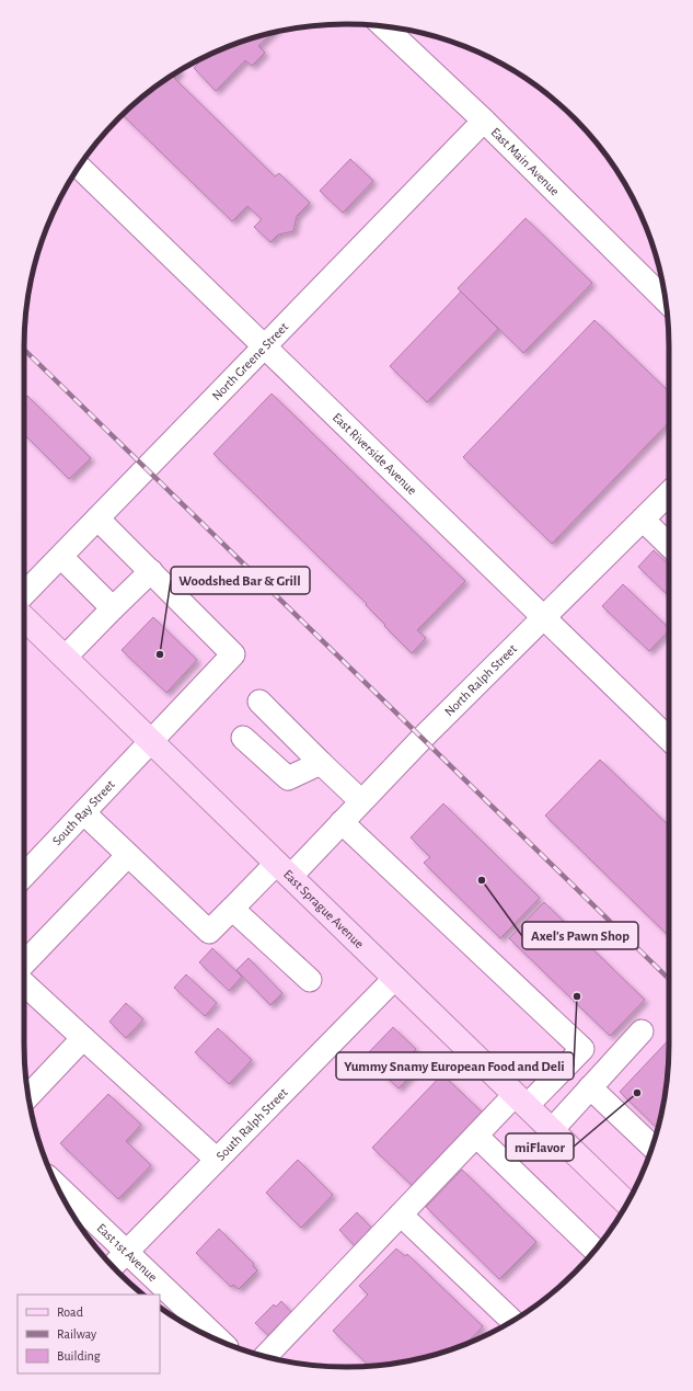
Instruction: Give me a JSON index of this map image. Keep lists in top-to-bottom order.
{
  "streets": {
    "main road": ["East Sprague Avenue"],
    "street": [
      "East Main Avenue",
      "North Greene Street",
      "East Riverside Avenue",
      "North Ralph Street",
      "South Ray Street",
      "South Ralph Street",
      "East 1st Avenue"
    ]
  },
  "crossings": [
    ["East Main Avenue", "North Greene Street"],
    ["North Greene Street", "East Riverside Avenue"],
    ["East Riverside Avenue", "North Ralph Street"],
    ["North Ralph Street", "East Sprague Avenue"],
    ["South Ray Street", "East Sprague Avenue"],
    ["East Sprague Avenue", "South Ralph Street"],
    ["South Ralph Street", "East 1st Avenue"]
  ],
  "places": [
    "Woodshed Bar & Grill",
    "Axel's Pawn Shop",
    "Yummy Snamy European Food and Deli",
    "miFlavor"
  ],
  "legend": ["Road", "Railway", "Building"]
}
